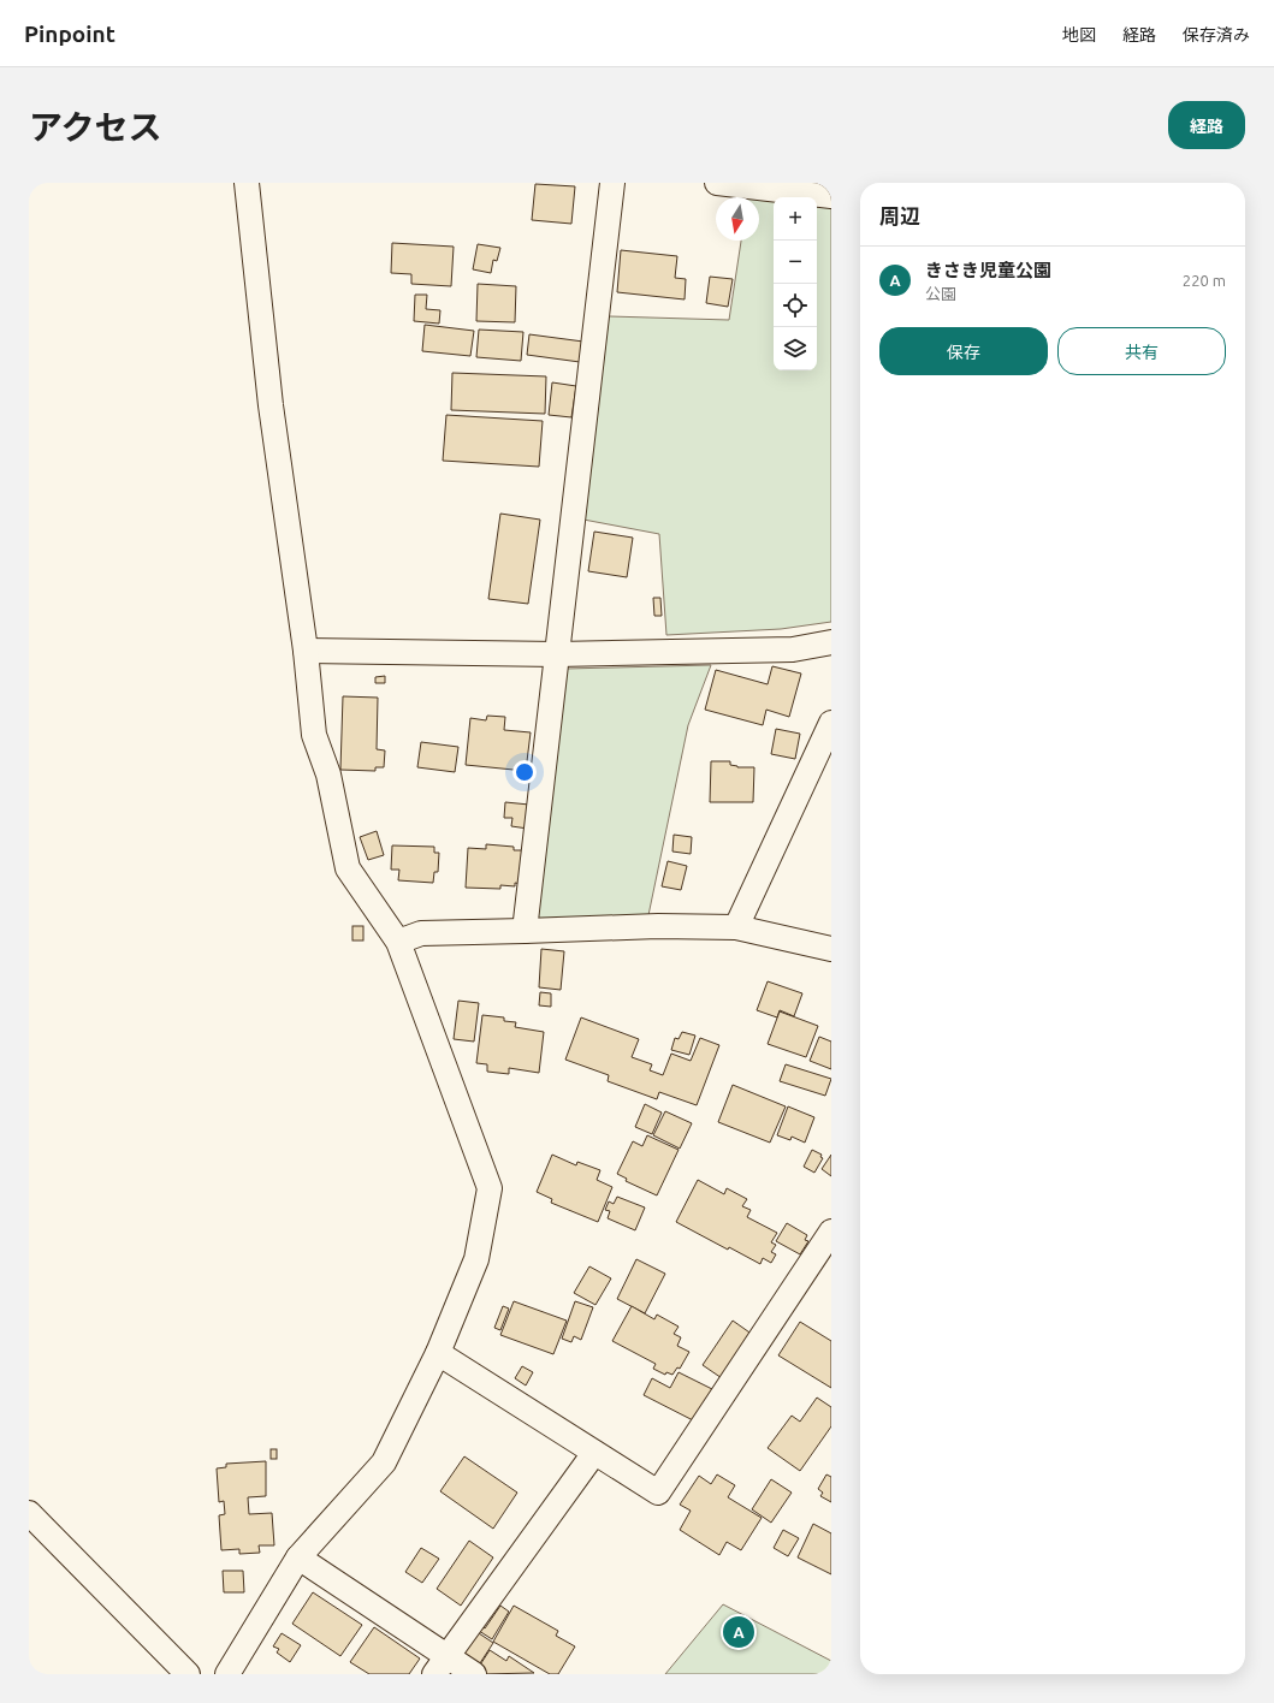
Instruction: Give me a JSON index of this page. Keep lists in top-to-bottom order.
{
  "north": "bottom",
  "page": {
    "header": "Pinpoint",
    "nav": ["地図", "経路", "保存済み"],
    "title": "アクセス",
    "buttons": [
      "経路",
      ["保存", "共有"]
    ],
    "heading": "周辺",
    "map_buttons": ["+", "−"],
    "list": [
      {
        "mark": "A",
        "name": "きさき児童公園",
        "note": "公園",
        "value": "220 m"
      }
    ],
    "pins": "A"
  }
}
